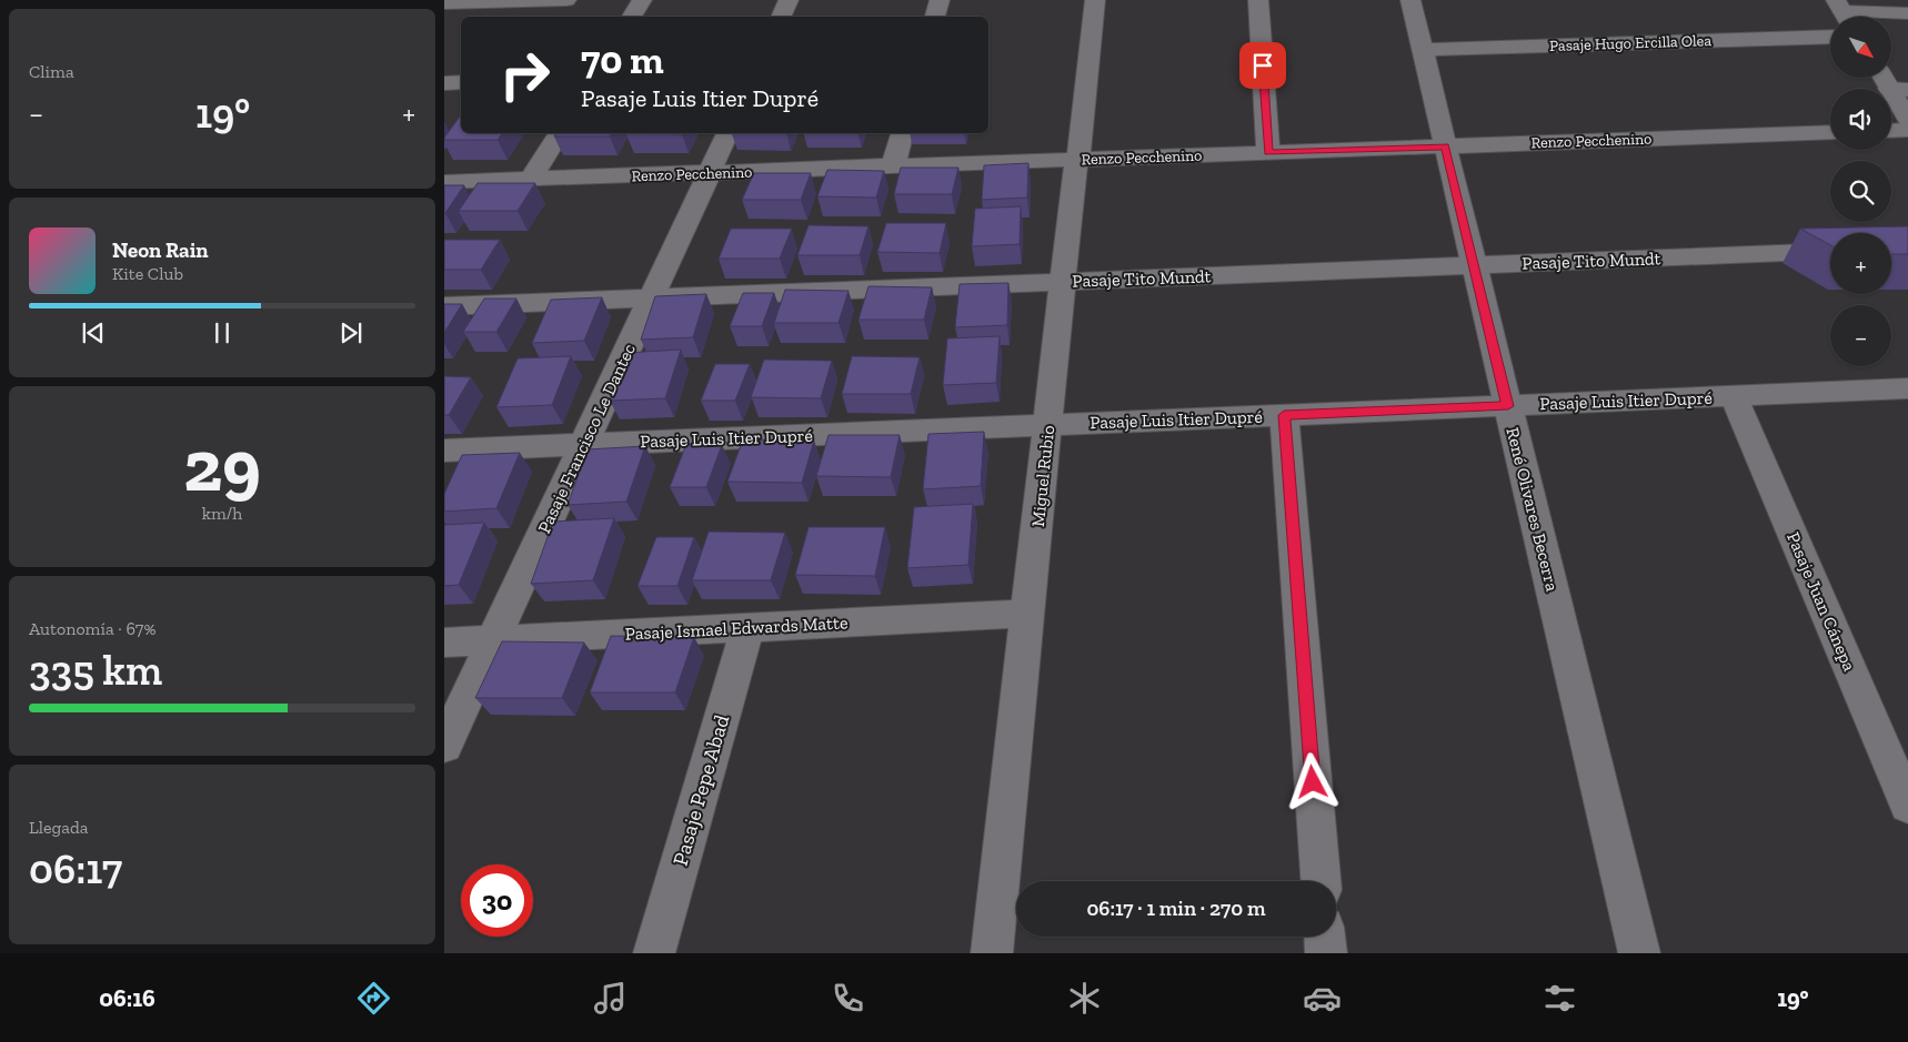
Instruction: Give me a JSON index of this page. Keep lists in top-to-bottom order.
{
  "streets": {
    "street": [
      "Pasaje Hugo Ercilla Olea",
      "Renzo Pecchenino",
      "Pasaje Tito Mundt",
      "Pasaje Luis Itier Dupré",
      "Pasaje Francisco Le Dantec",
      "Miguel Rubio",
      "René Olivares Becerra",
      "Pasaje Juan Cánepa",
      "Pasaje Ismael Edwards Matte",
      "Pasaje Pepe Abad"
    ]
  },
  "crossings": [
    ["Pasaje Hugo Ercilla Olea", "René Olivares Becerra"],
    ["Renzo Pecchenino", "Pasaje Francisco Le Dantec"],
    ["Renzo Pecchenino", "Miguel Rubio"],
    ["Renzo Pecchenino", "René Olivares Becerra"],
    ["Pasaje Tito Mundt", "Pasaje Francisco Le Dantec"],
    ["Pasaje Tito Mundt", "Miguel Rubio"],
    ["Pasaje Tito Mundt", "René Olivares Becerra"],
    ["Pasaje Luis Itier Dupré", "Pasaje Francisco Le Dantec"],
    ["Pasaje Luis Itier Dupré", "Miguel Rubio"],
    ["Pasaje Luis Itier Dupré", "René Olivares Becerra"],
    ["Pasaje Luis Itier Dupré", "Pasaje Juan Cánepa"],
    ["Pasaje Francisco Le Dantec", "Pasaje Ismael Edwards Matte"],
    ["Miguel Rubio", "Pasaje Ismael Edwards Matte"],
    ["Pasaje Ismael Edwards Matte", "Pasaje Pepe Abad"]
  ],
  "north": "bottom right",
  "page": {
    "tile": [
      "Clima",
      ["29", "km/h"],
      ["Autonomía · 67%", "335 km"],
      ["Llegada", "06:17"]
    ],
    "map_buttons": ["+", "−"],
    "turn": ["70 m", "Pasaje Luis Itier Dupré"],
    "heat": ["−", "19°", "+"],
    "song": ["Neon Rain", "Kite Club"],
    "limit": "30",
    "trip": "06:17 · 1 min · 270 m",
    "tabs": ["06:16", "19°"]
  }
}
